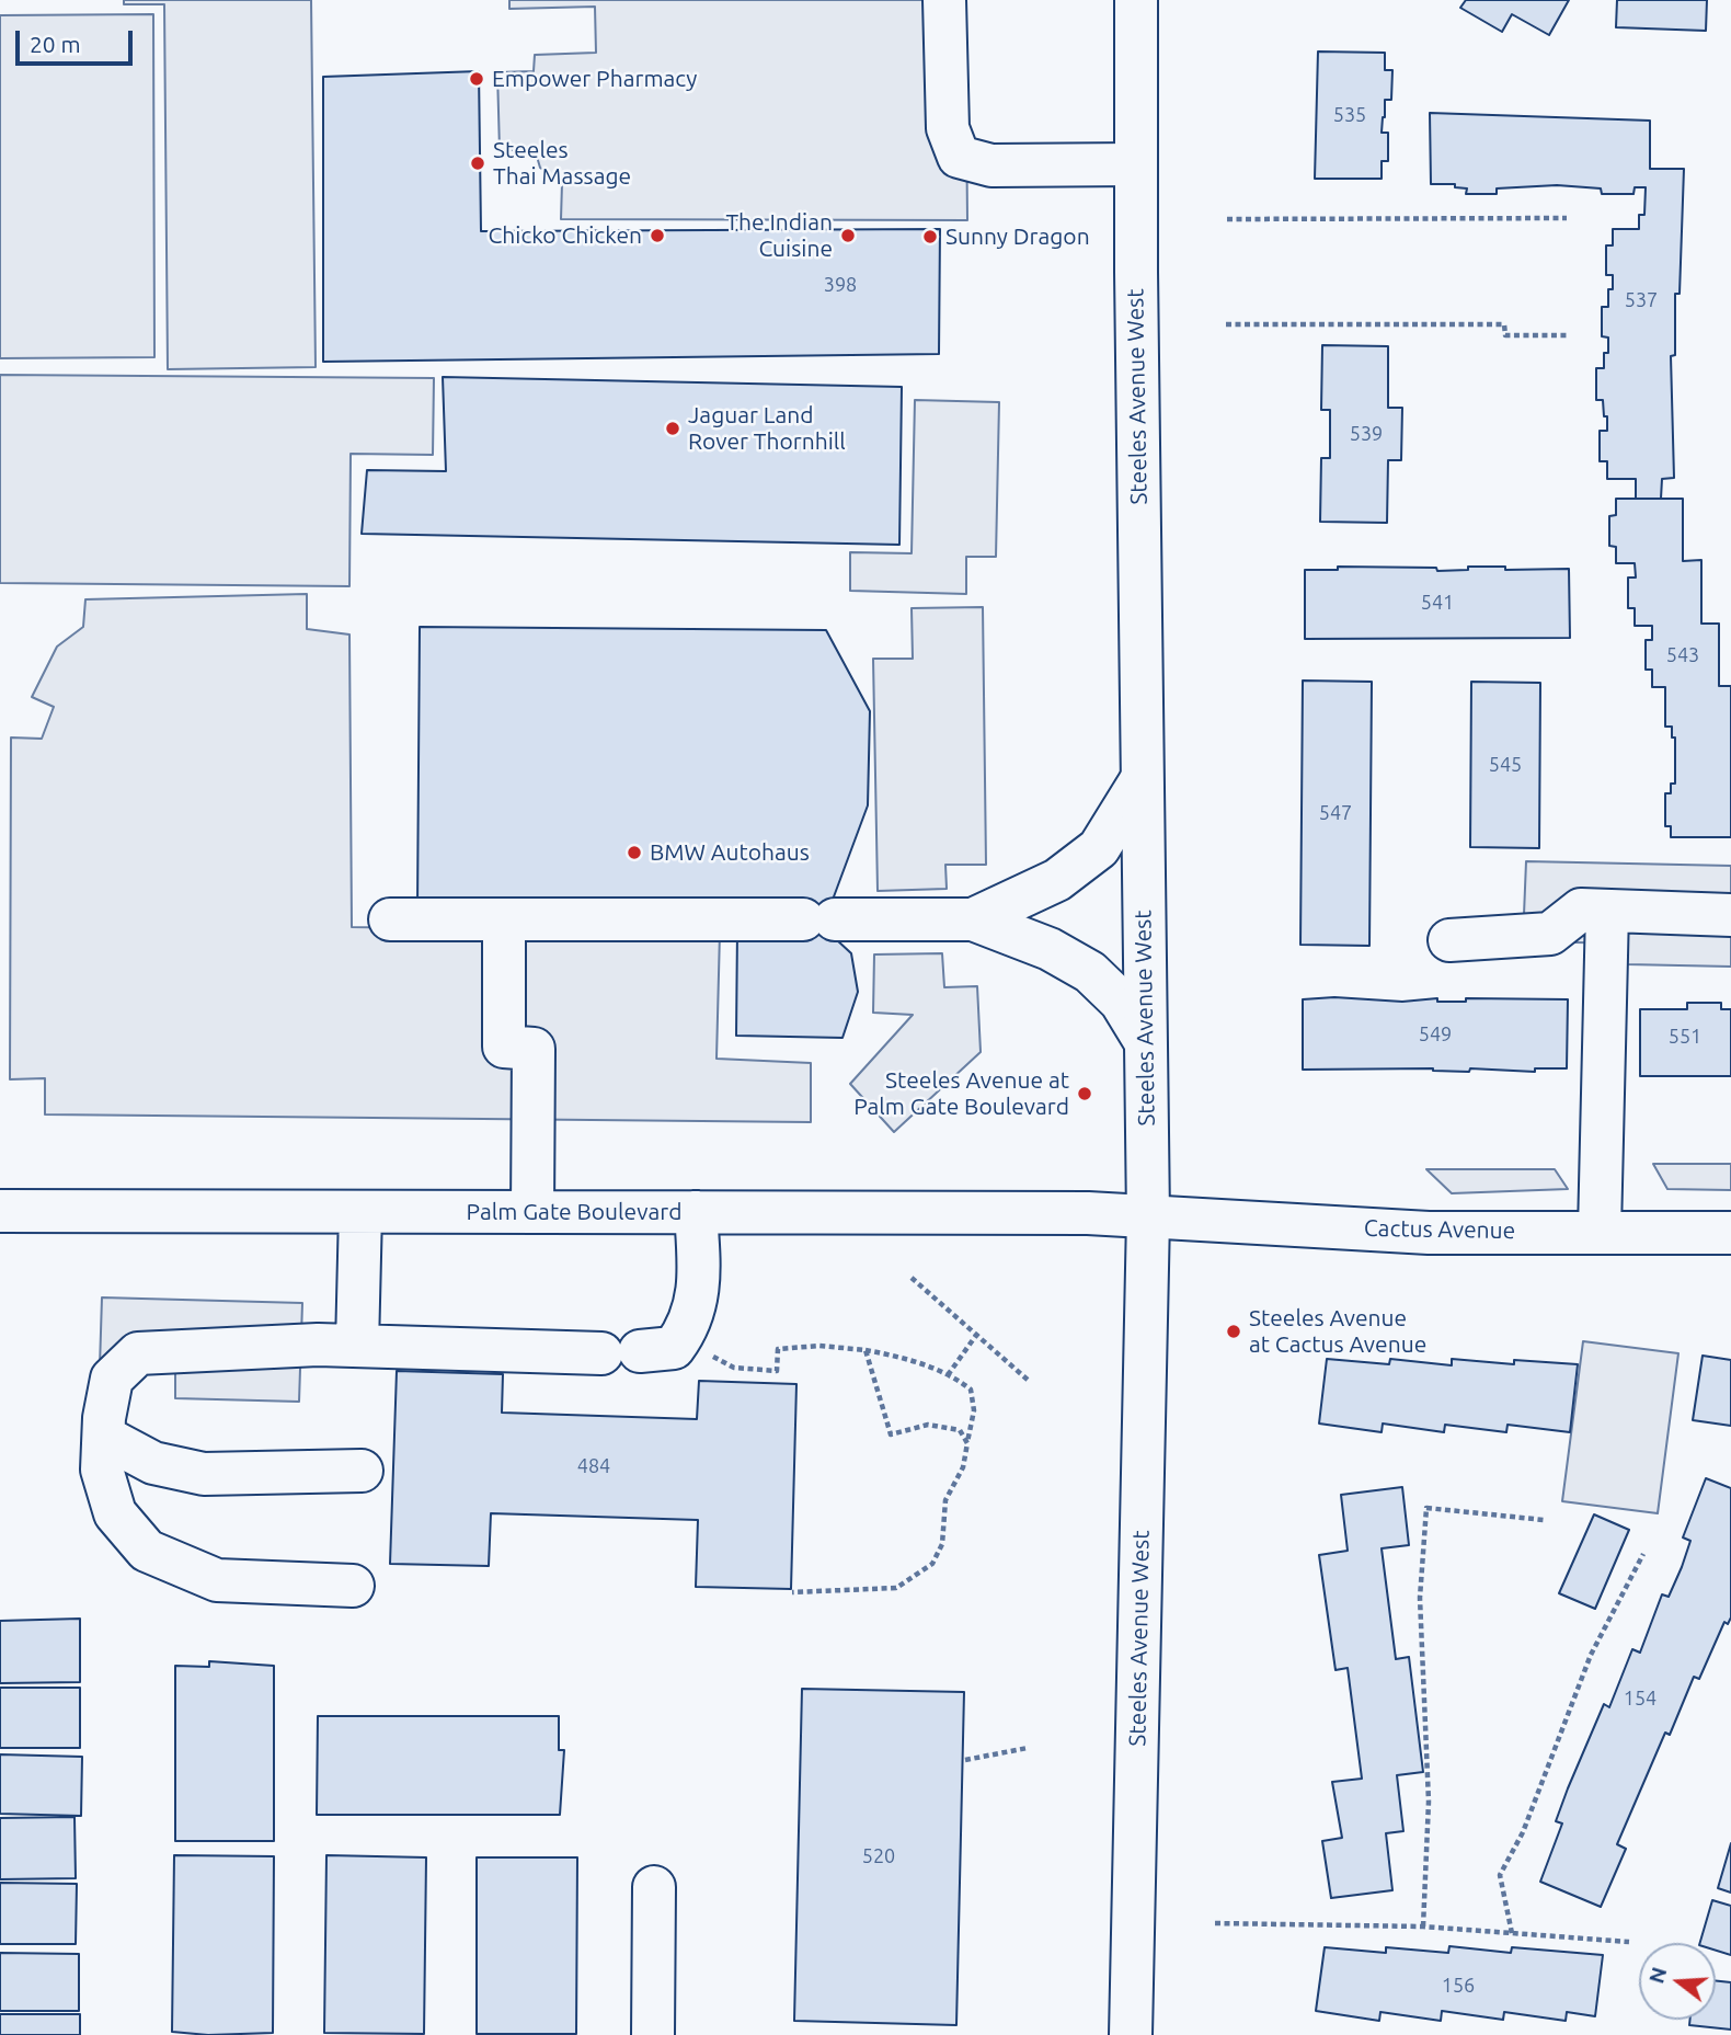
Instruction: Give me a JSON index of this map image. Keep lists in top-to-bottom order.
{
  "streets": {
    "main road": ["Steeles Avenue West", "Palm Gate Boulevard", "Cactus Avenue"]
  },
  "crossings": [
    ["Steeles Avenue West", "Palm Gate Boulevard"],
    ["Steeles Avenue West", "Cactus Avenue"],
    ["Palm Gate Boulevard", "Cactus Avenue"]
  ],
  "places": [
    "Empower Pharmacy",
    "Steeles Thai Massage",
    "Chicko Chicken",
    "The Indian Cuisine",
    "Sunny Dragon",
    "Jaguar Land Rover Thornhill",
    "BMW Autohaus",
    "Steeles Avenue at Palm Gate Boulevard",
    "Steeles Avenue at Cactus Avenue"
  ],
  "house_numbers": [
    "535",
    "398",
    "537",
    "539",
    "541",
    "543",
    "545",
    "547",
    "549",
    "551",
    "484",
    "154",
    "520",
    "156"
  ],
  "scale_bar": "20 m",
  "north": "left"
}
